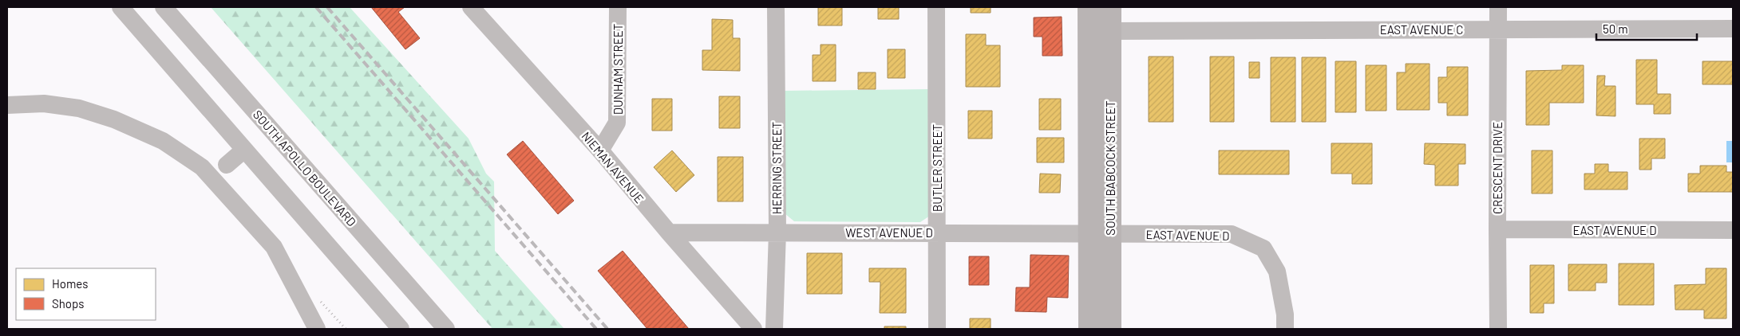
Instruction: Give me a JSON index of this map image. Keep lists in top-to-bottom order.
{
  "streets": {
    "main road": ["SOUTH BABCOCK STREET"],
    "street": [
      "EAST AVENUE C",
      "DUNHAM STREET",
      "NIEMAN AVENUE",
      "SOUTH APOLLO BOULEVARD",
      "HERRING STREET",
      "BUTLER STREET",
      "CRESCENT DRIVE",
      "EAST AVENUE D",
      "WEST AVENUE D"
    ]
  },
  "crossings": [
    ["EAST AVENUE C", "SOUTH BABCOCK STREET"],
    ["EAST AVENUE C", "CRESCENT DRIVE"],
    ["DUNHAM STREET", "NIEMAN AVENUE"],
    ["NIEMAN AVENUE", "WEST AVENUE D"],
    ["HERRING STREET", "WEST AVENUE D"],
    ["BUTLER STREET", "WEST AVENUE D"],
    ["SOUTH BABCOCK STREET", "EAST AVENUE D"],
    ["SOUTH BABCOCK STREET", "WEST AVENUE D"],
    ["CRESCENT DRIVE", "EAST AVENUE D"],
    ["EAST AVENUE D", "WEST AVENUE D"]
  ],
  "legend": ["Homes", "Shops"],
  "scale_bar": "50 m"
}
